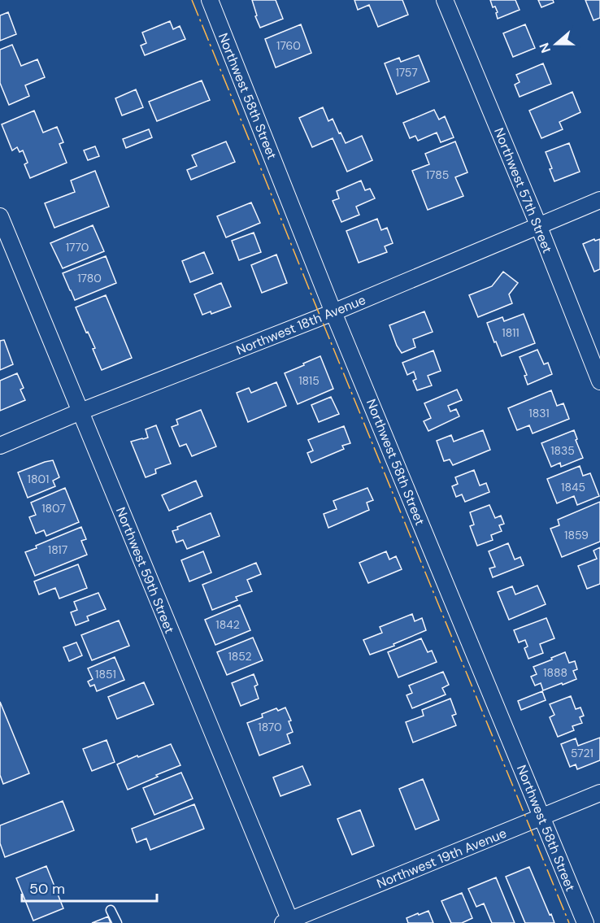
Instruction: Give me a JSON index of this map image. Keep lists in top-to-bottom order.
{
  "streets": {
    "street": [
      "Northwest 58th Street",
      "Northwest 57th Street",
      "Northwest 18th Avenue",
      "Northwest 59th Street",
      "Northwest 19th Avenue"
    ]
  },
  "crossings": [
    ["Northwest 58th Street", "Northwest 18th Avenue"],
    ["Northwest 58th Street", "Northwest 19th Avenue"],
    ["Northwest 57th Street", "Northwest 18th Avenue"],
    ["Northwest 18th Avenue", "Northwest 59th Street"],
    ["Northwest 59th Street", "Northwest 19th Avenue"]
  ],
  "house_numbers": [
    "1760",
    "1757",
    "1785",
    "1770",
    "1780",
    "1811",
    "1815",
    "1831",
    "1835",
    "1801",
    "1845",
    "1807",
    "1859",
    "1817",
    "1842",
    "1852",
    "1888",
    "1851",
    "1870",
    "5721"
  ],
  "scale_bar": "50 m",
  "north": "left"
}
